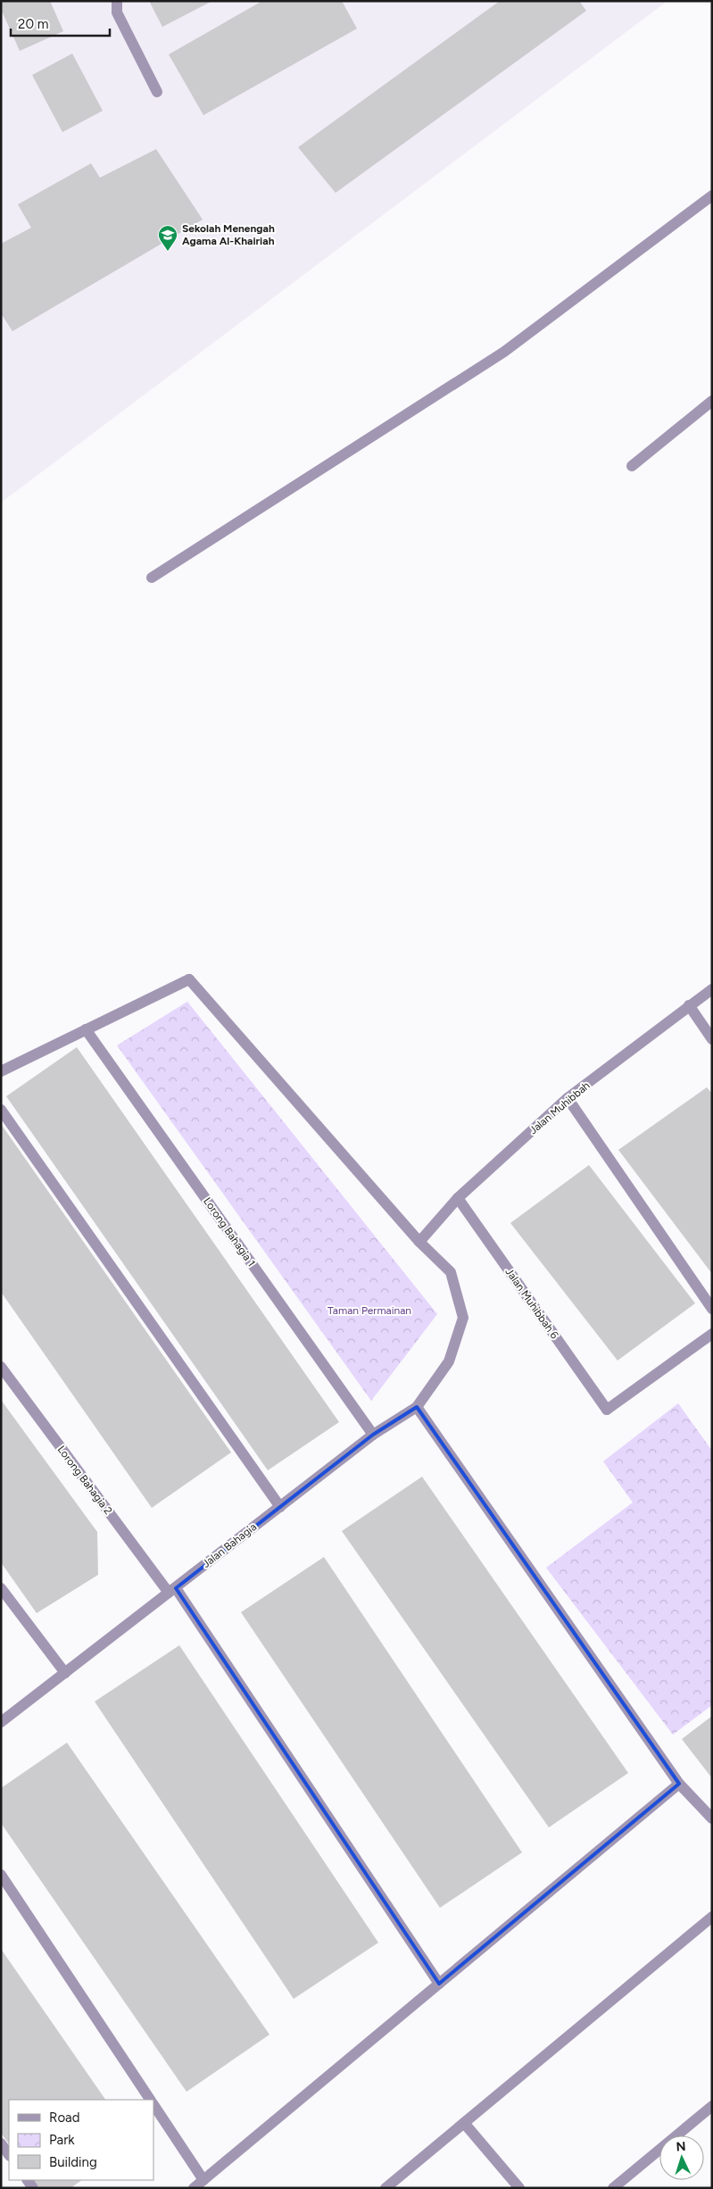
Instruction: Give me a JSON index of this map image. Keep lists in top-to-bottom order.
{
  "streets": {
    "street": [
      "Jalan Muhibbah",
      "Lorong Bahagia 1",
      "Jalan Muhibbah 6",
      "Lorong Bahagia 2",
      "Jalan Bahagia"
    ]
  },
  "crossings": [
    ["Jalan Muhibbah", "Jalan Muhibbah 6"],
    ["Jalan Muhibbah", "Jalan Bahagia"],
    ["Lorong Bahagia 1", "Jalan Bahagia"],
    ["Lorong Bahagia 2", "Jalan Bahagia"]
  ],
  "parks": ["Taman Permainan"],
  "places": {
    "school or university": ["Sekolah Menengah Agama Al-Khairiah"]
  },
  "legend": ["Road", "Park", "Building"],
  "scale_bar": "20 m",
  "north": "top"
}
